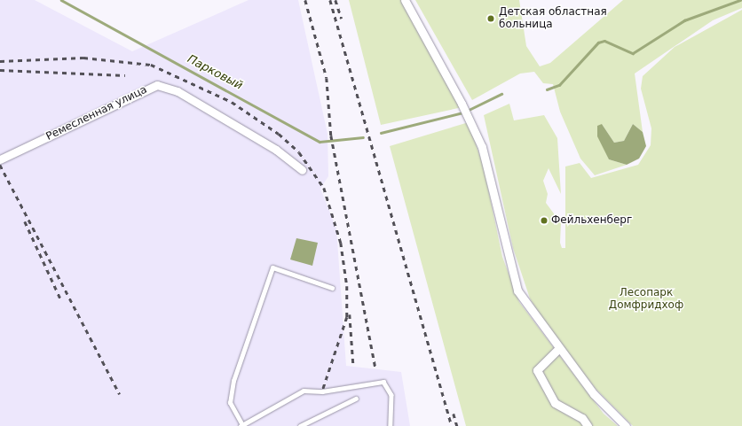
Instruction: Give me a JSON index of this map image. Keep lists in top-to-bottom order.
{
  "streets": {
    "street": ["Ремесленная улица"]
  },
  "water": ["Парковый"],
  "parks": ["Лесопарк Домфридхоф"],
  "places": ["Детская областная больница", "Фейльхенберг"]
}
